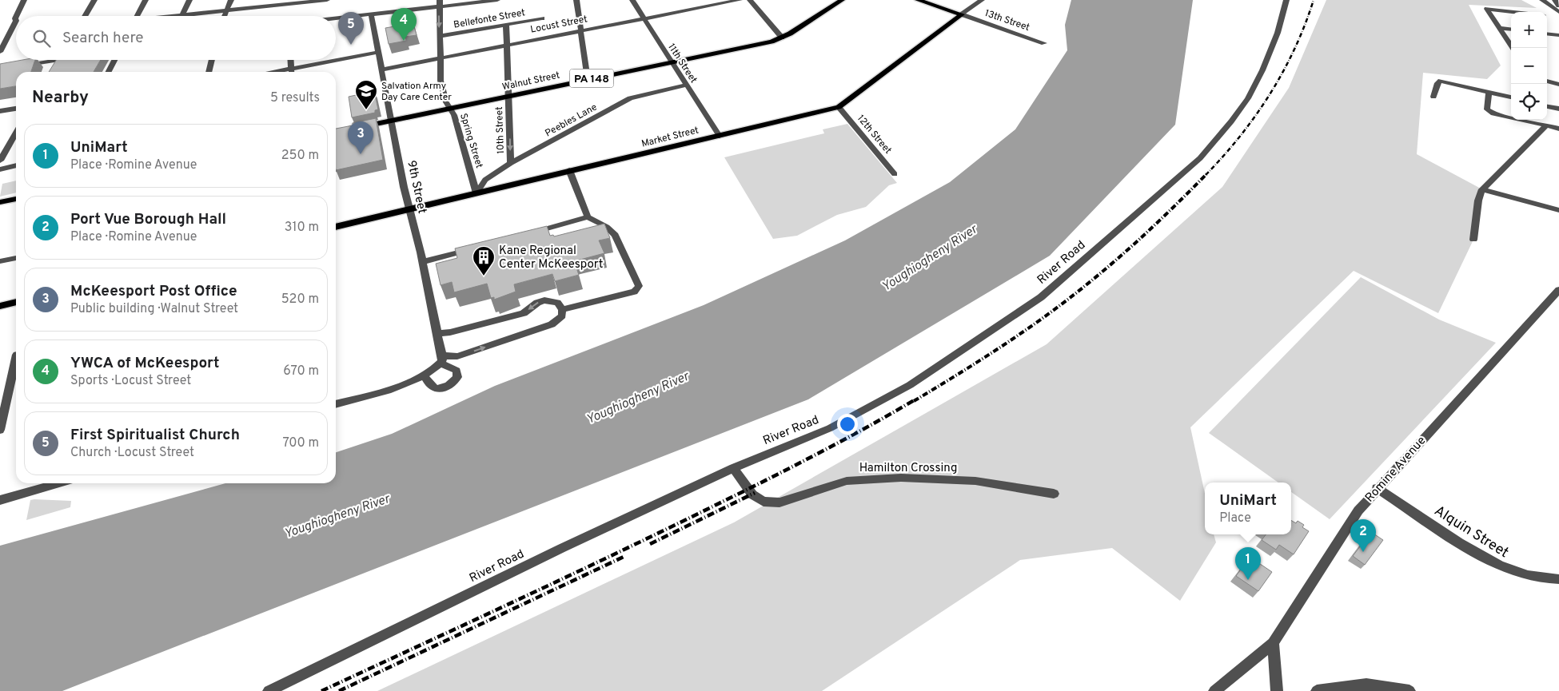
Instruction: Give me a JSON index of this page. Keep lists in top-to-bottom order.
{
  "streets": {
    "main road": [
      "13th Street",
      "PA 148",
      "Walnut Street",
      "Market Street"
    ],
    "street": [
      "Bellefonte Street",
      "Locust Street",
      "11th Street",
      "Peebles Lane",
      "10th Street",
      "12th Street",
      "Spring Street",
      "9th Street",
      "River Road",
      "Hamilton Crossing",
      "Romine Avenue",
      "Alquin Street"
    ]
  },
  "crossings": [
    ["Bellefonte Street", "10th Street"],
    ["Bellefonte Street", "Spring Street"],
    ["13th Street", "Market Street"],
    ["Locust Street", "11th Street"],
    ["Locust Street", "10th Street"],
    ["Locust Street", "Spring Street"],
    ["Locust Street", "9th Street"],
    ["11th Street", "Walnut Street"],
    ["11th Street", "Peebles Lane"],
    ["11th Street", "Market Street"],
    ["Walnut Street", "10th Street"],
    ["Walnut Street", "Spring Street"],
    ["Walnut Street", "9th Street"],
    ["Peebles Lane", "10th Street"],
    ["Peebles Lane", "Market Street"],
    ["Peebles Lane", "Spring Street"],
    ["12th Street", "Market Street"],
    ["Market Street", "Spring Street"],
    ["Market Street", "9th Street"],
    ["River Road", "Hamilton Crossing"],
    ["Romine Avenue", "Alquin Street"]
  ],
  "one_way": ["10th Street"],
  "water": ["Youghiogheny River"],
  "places": {
    "school or university": ["Salvation Army Day Care Center"],
    "building": ["Kane Regional Center McKeesport"]
  },
  "page": {
    "pins": [
      "4",
      "5",
      "3",
      "2",
      "1"
    ],
    "map_buttons": ["+", "−"],
    "search": "Search here",
    "heading": ["Nearby", "5 results"],
    "list": [
      {
        "mark": "1",
        "name": "UniMart",
        "note": "Place · Romine Avenue",
        "value": "250 m"
      },
      {
        "mark": "2",
        "name": "Port Vue Borough Hall",
        "note": "Place · Romine Avenue",
        "value": "310 m"
      },
      {
        "mark": "3",
        "name": "McKeesport Post Office",
        "note": "Public building · Walnut Street",
        "value": "520 m"
      },
      {
        "mark": "4",
        "name": "YWCA of McKeesport",
        "note": "Sports · Locust Street",
        "value": "670 m"
      },
      {
        "mark": "5",
        "name": "First Spiritualist Church",
        "note": "Church · Locust Street",
        "value": "700 m"
      }
    ],
    "popup": ["UniMart", "Place"]
  }
}
